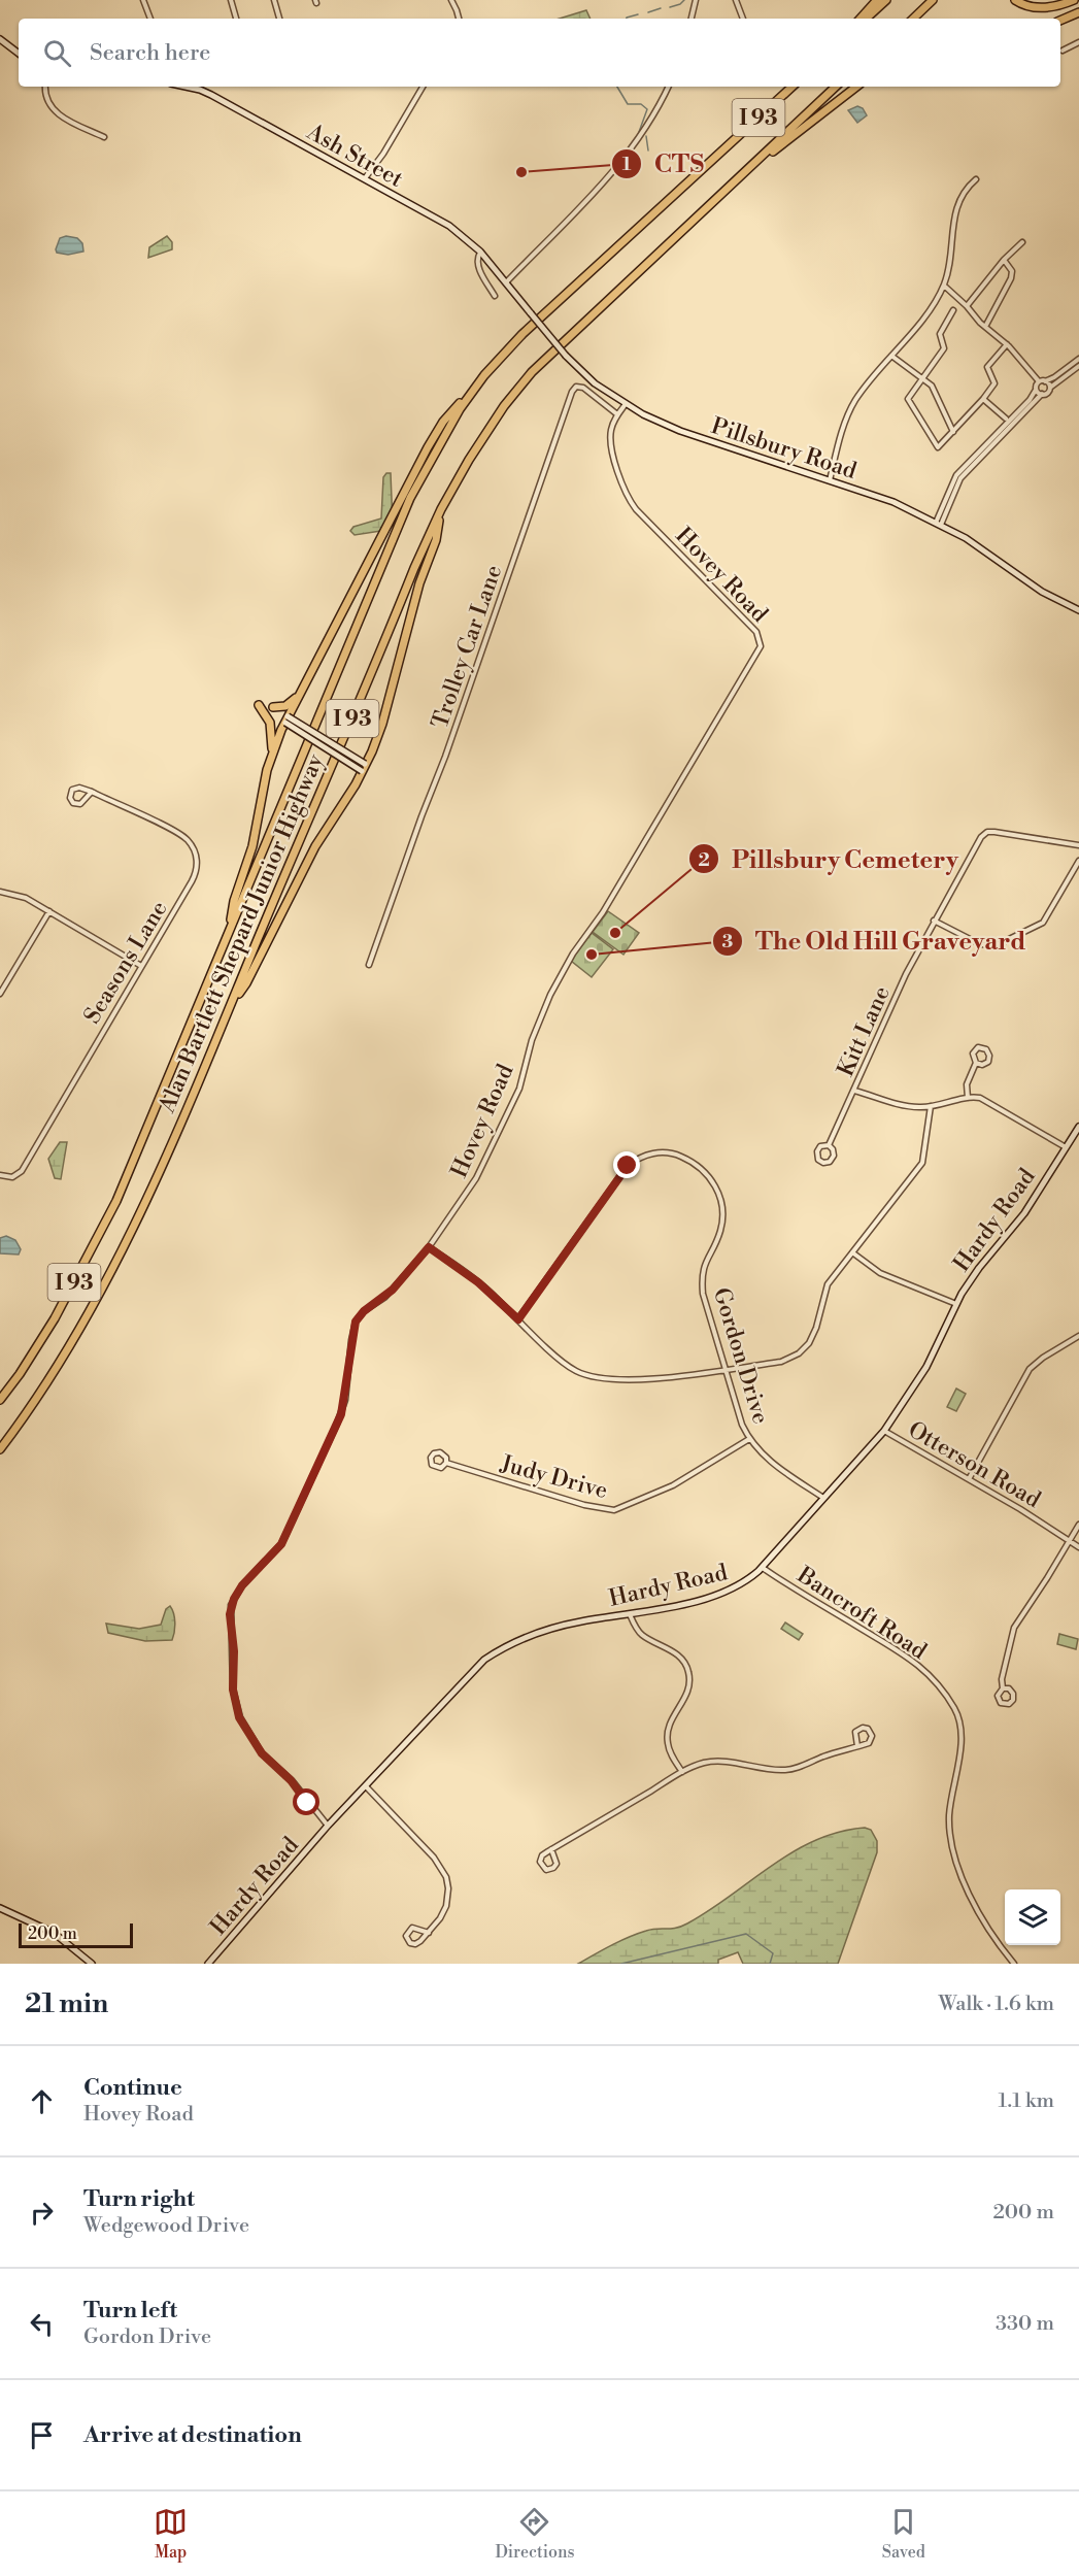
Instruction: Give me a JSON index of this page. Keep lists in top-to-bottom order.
{
  "streets": {
    "highway": ["I 93", "Alan Bartlett Shepard Junior Highway"],
    "street": [
      "Ash Street",
      "Pillsbury Road",
      "Hovey Road",
      "Trolley Car Lane",
      "Seasons Lane",
      "Kitt Lane",
      "Hardy Road",
      "Gordon Drive",
      "Otterson Road",
      "Judy Drive",
      "Bancroft Road"
    ]
  },
  "crossings": [
    ["Ash Street", "Pillsbury Road"],
    ["Pillsbury Road", "Hovey Road"],
    ["Hovey Road", "Trolley Car Lane"],
    ["Hovey Road", "Hardy Road"],
    ["Hardy Road", "Gordon Drive"],
    ["Hardy Road", "Otterson Road"],
    ["Hardy Road", "Bancroft Road"],
    ["Gordon Drive", "Judy Drive"]
  ],
  "places": ["CTS", "Pillsbury Cemetery", "The Old Hill Graveyard"],
  "scale_bar": "200 m",
  "page": {
    "search": "Search here",
    "scale": "200 m",
    "heading": ["21 min", "Walk · 1.6 km"],
    "list": [
      ["Continue", "Hovey Road", "1.1 km"],
      ["Turn right", "Wedgewood Drive", "200 m"],
      ["Turn left", "Gordon Drive", "330 m"],
      "Arrive at destination"
    ],
    "nav": ["Map", "Directions", "Saved"]
  }
}
